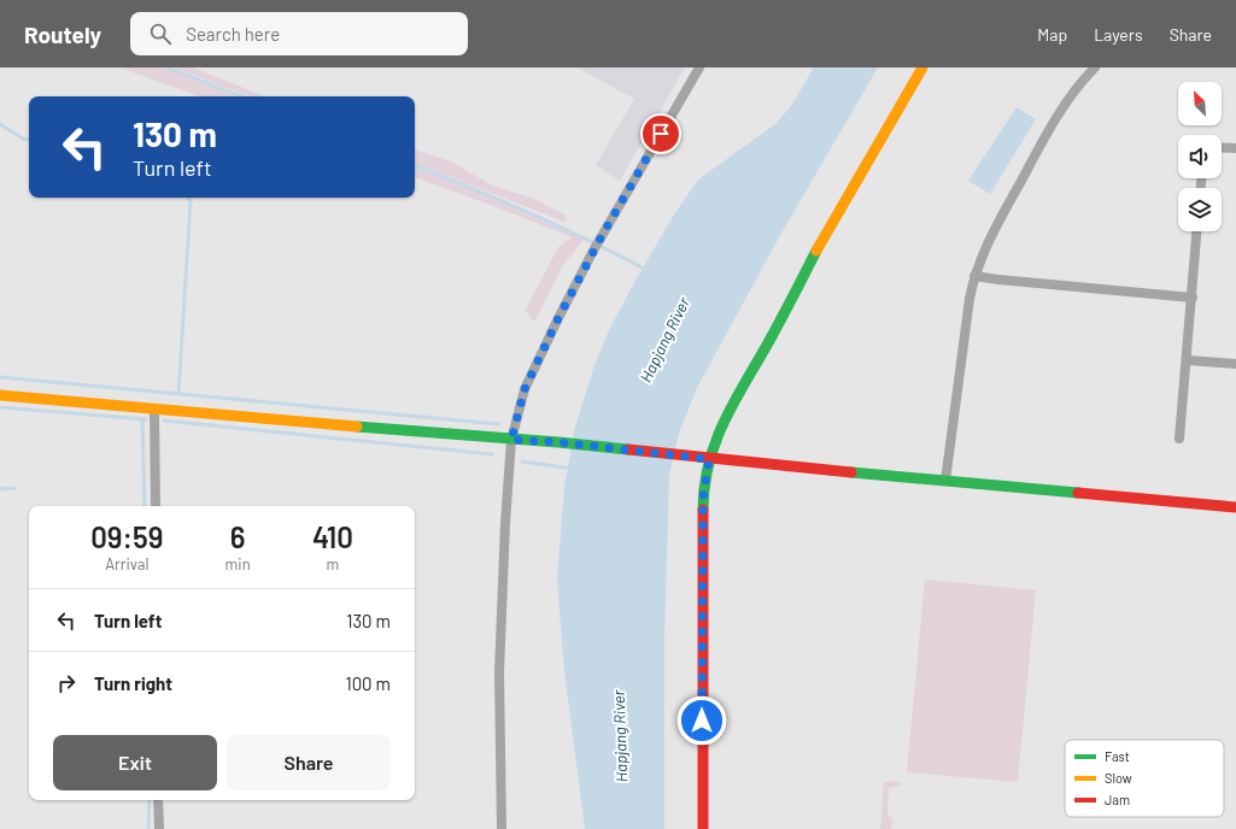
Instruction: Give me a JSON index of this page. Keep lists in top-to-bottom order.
{
  "water": ["Hapjang River"],
  "legend": ["Fast", "Slow", "Jam"],
  "north": "top left",
  "page": {
    "header": "Routely",
    "search": "Search here",
    "nav": ["Map", "Layers", "Share"],
    "turn": ["130 m", "Turn left"],
    "eta": [
      "09:59",
      "Arrival",
      "6",
      "min",
      "410",
      "m"
    ],
    "list": [
      {
        "name": "Turn left",
        "value": "130 m"
      },
      {
        "name": "Turn right",
        "value": "100 m"
      }
    ],
    "buttons": ["Exit", "Share"]
  }
}
